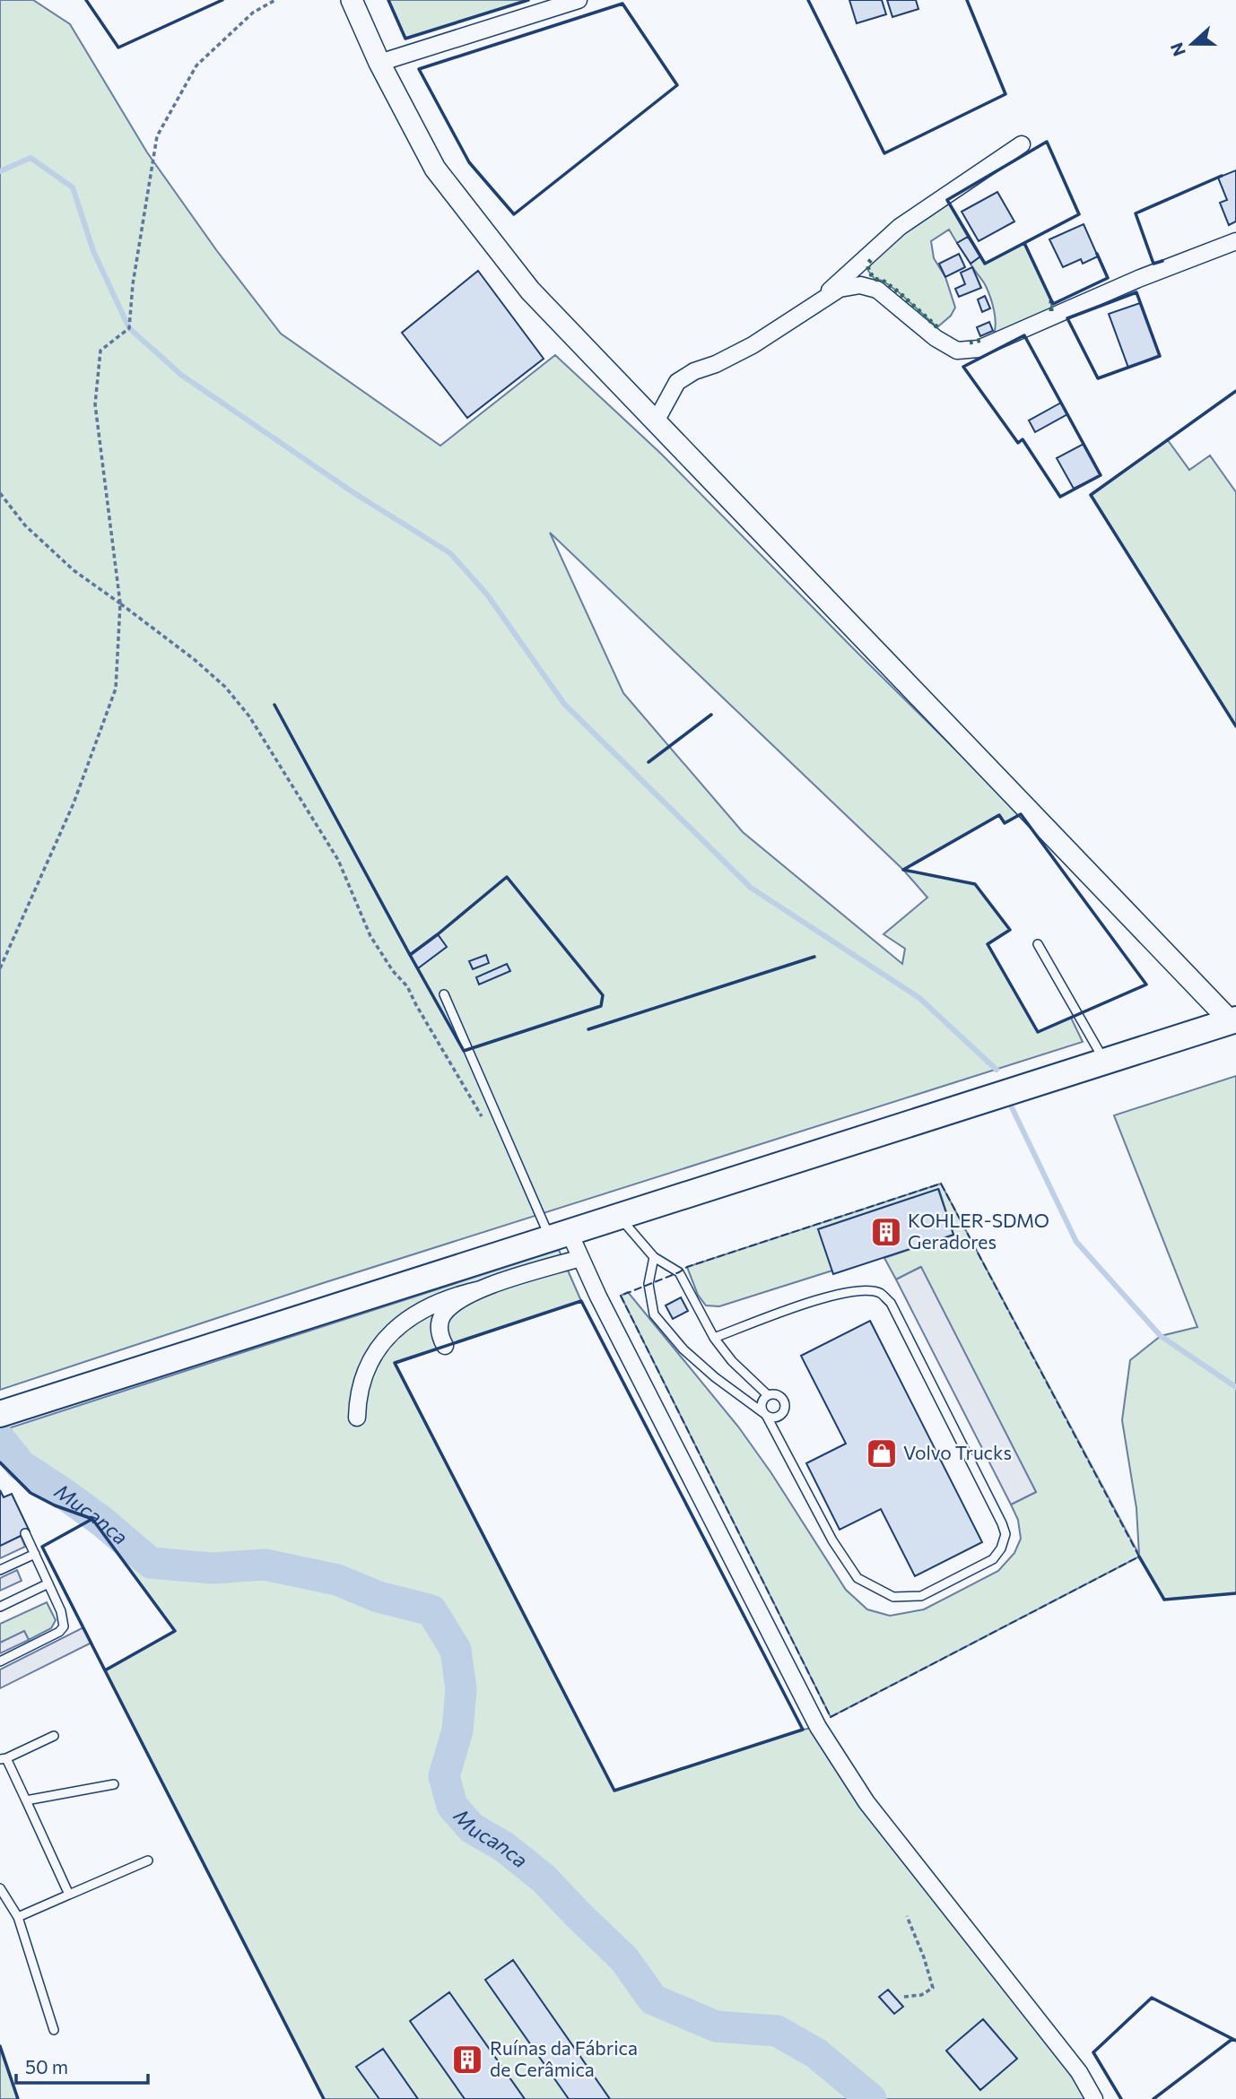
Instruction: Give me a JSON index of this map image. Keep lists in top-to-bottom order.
{
  "water": ["Mucanca"],
  "places": {
    "building": ["KOHLER-SDMO Geradores", "Ruínas da Fábrica de Cerâmica"],
    "shop": ["Volvo Trucks"]
  },
  "scale_bar": "50 m",
  "north": "left"
}
